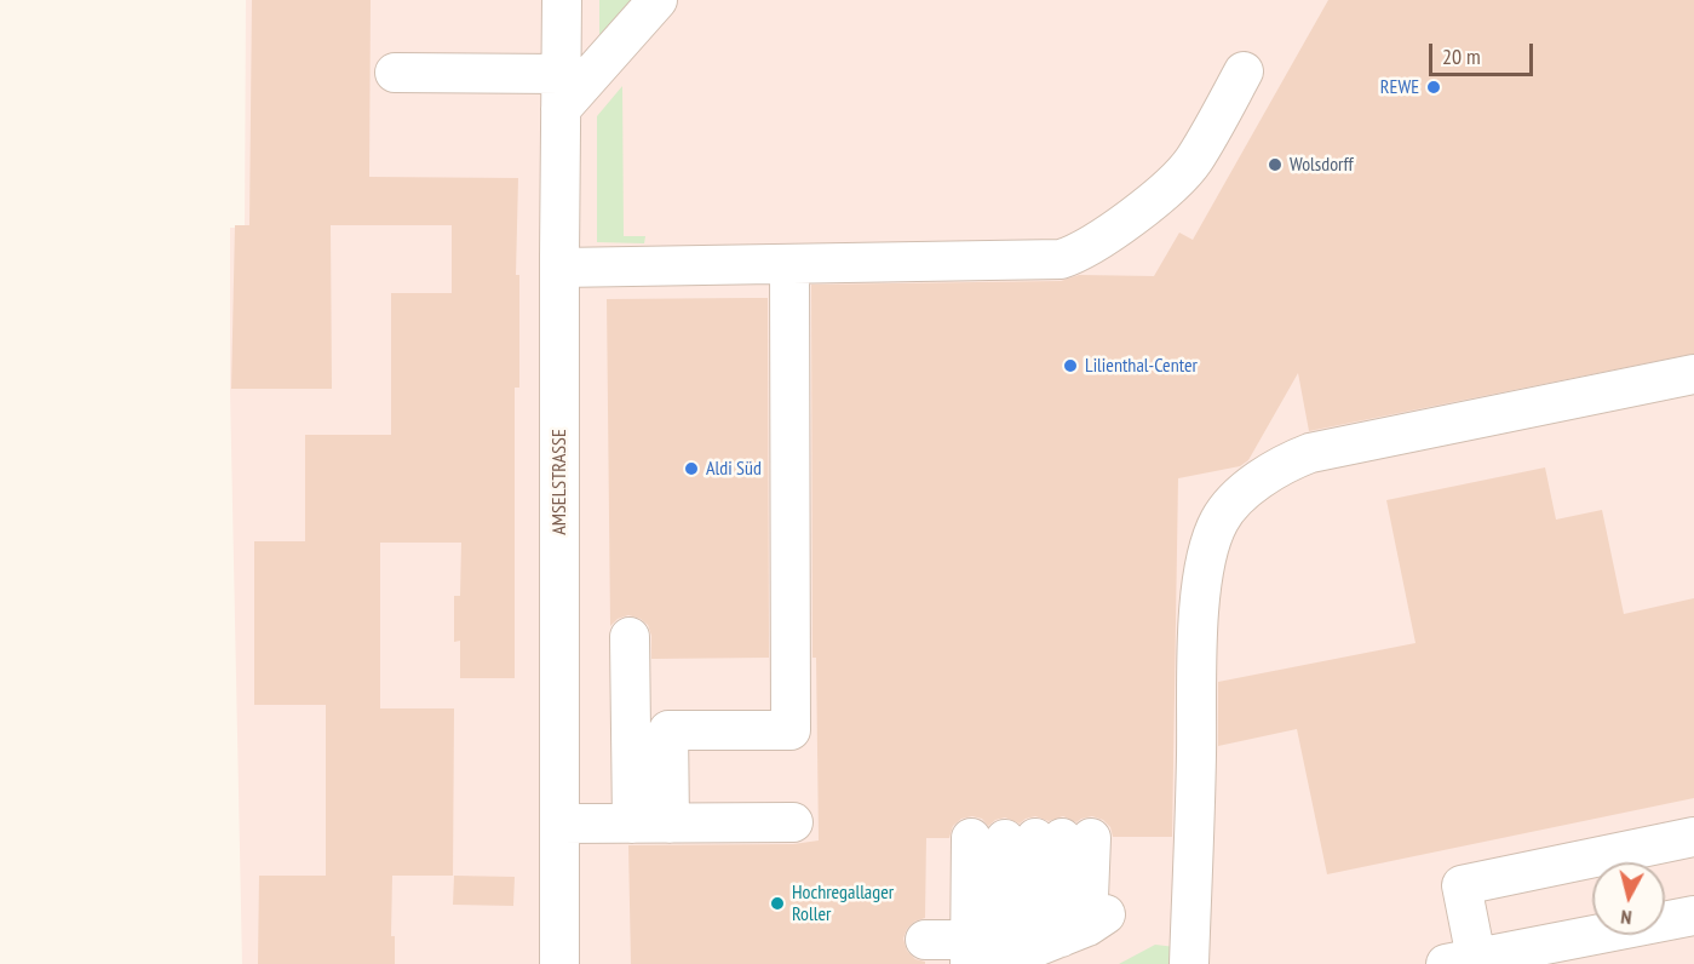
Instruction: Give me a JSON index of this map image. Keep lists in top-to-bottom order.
{
  "streets": {
    "street": ["AMSELSTRASSE"]
  },
  "places": [
    "REWE",
    "Wolsdorff",
    "Lilienthal-Center",
    "Aldi Süd",
    "Hochregallager Roller"
  ],
  "scale_bar": "20 m",
  "north": "bottom"
}
